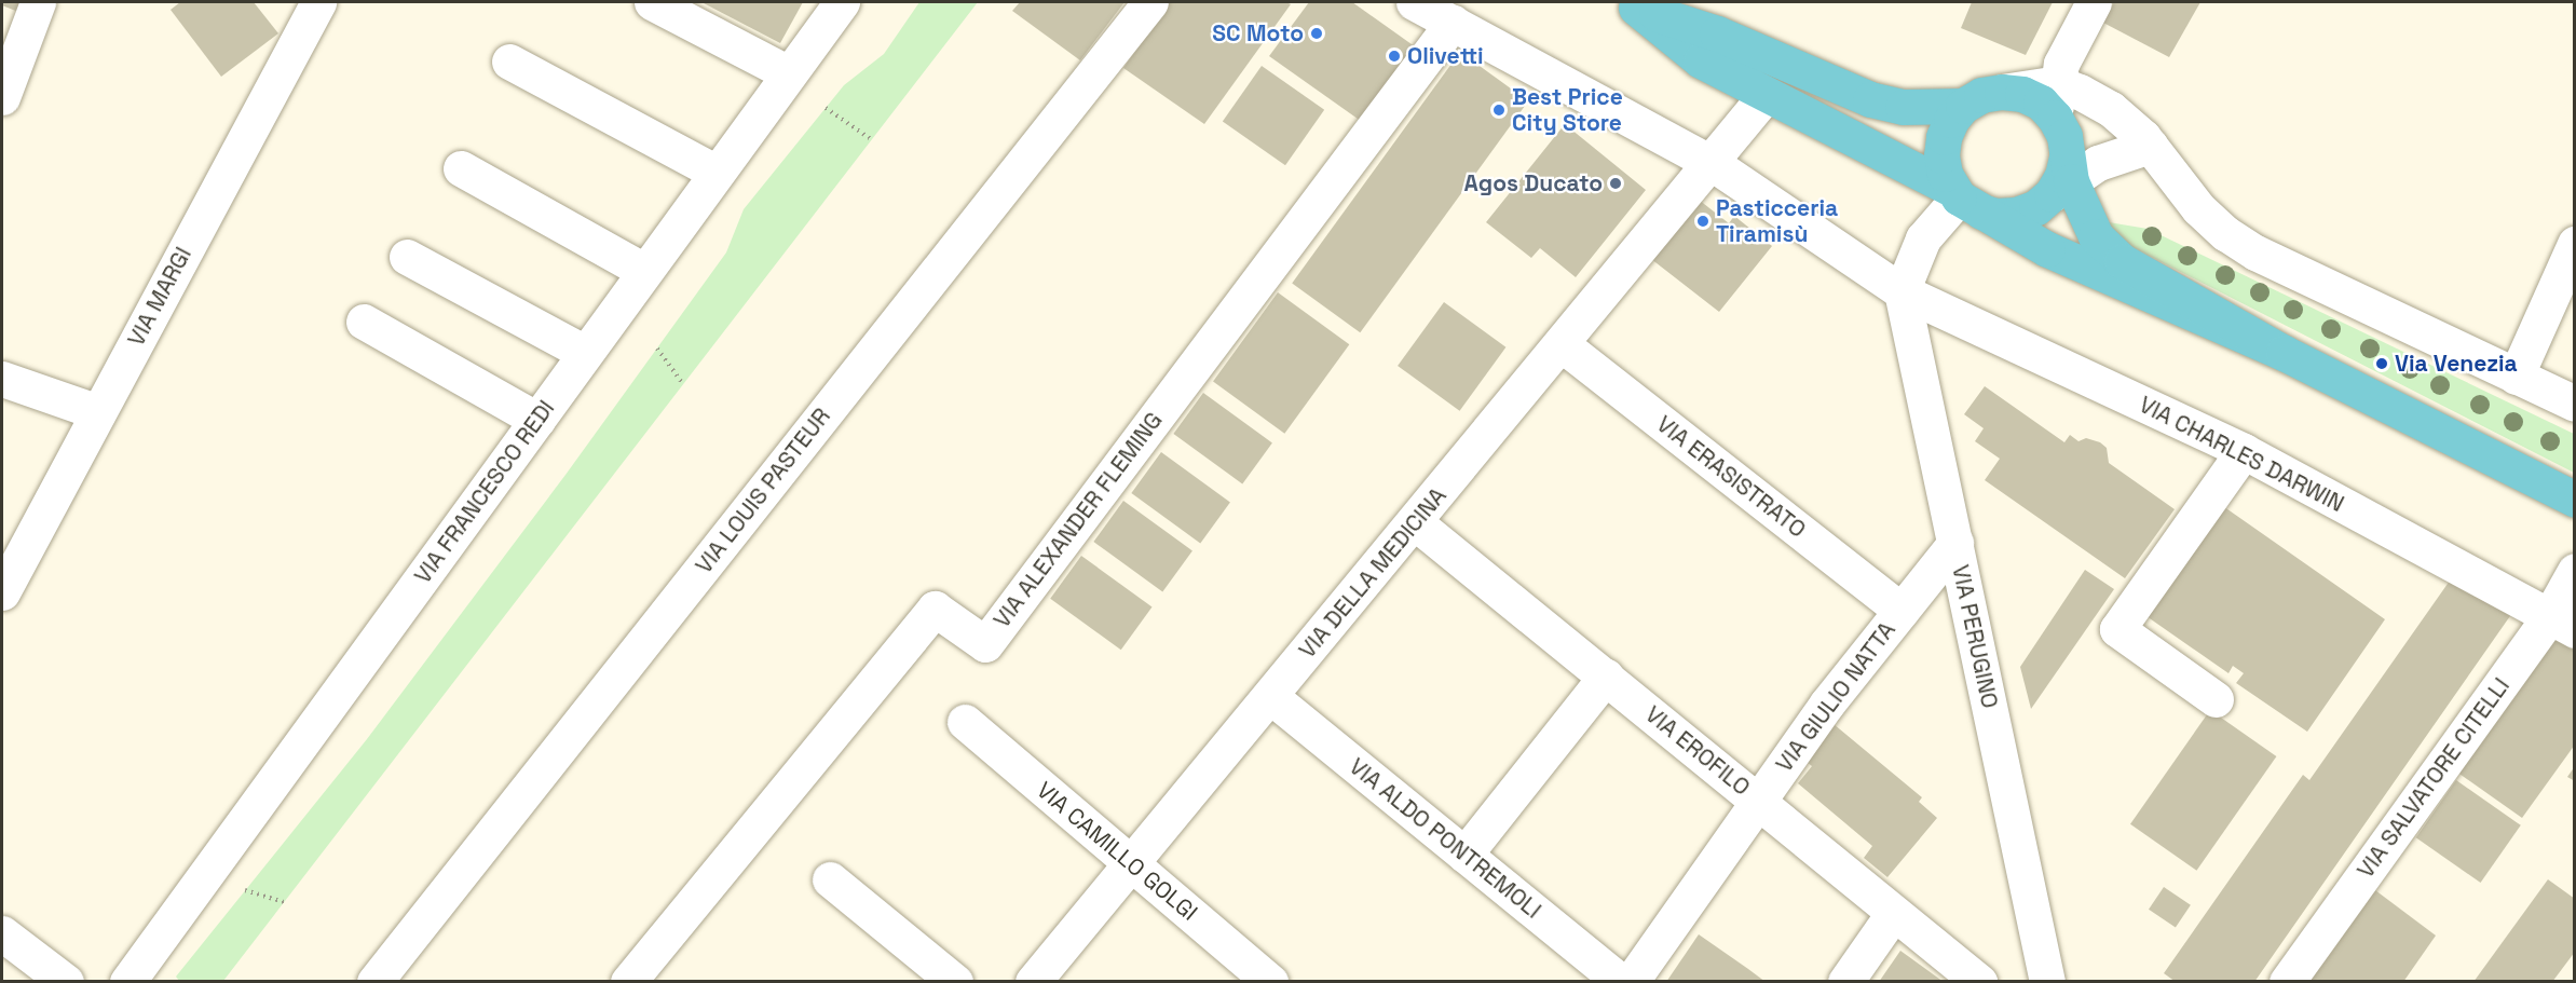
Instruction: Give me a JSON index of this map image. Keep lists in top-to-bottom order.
{
  "streets": {
    "street": [
      "VIA MARGI",
      "VIA CHARLES DARWIN",
      "VIA ERASISTRATO",
      "VIA LOUIS PASTEUR",
      "VIA FRANCESCO REDI",
      "VIA ALEXANDER FLEMING",
      "VIA DELLA MEDICINA",
      "VIA PERUGINO",
      "VIA GIULIO NATTA",
      "VIA EROFILO",
      "VIA SALVATORE CITELLI",
      "VIA ALDO PONTREMOLI",
      "VIA CAMILLO GOLGI"
    ]
  },
  "crossings": [
    ["VIA CHARLES DARWIN", "VIA PERUGINO"],
    ["VIA CHARLES DARWIN", "VIA SALVATORE CITELLI"],
    ["VIA ERASISTRATO", "VIA DELLA MEDICINA"],
    ["VIA ERASISTRATO", "VIA GIULIO NATTA"],
    ["VIA DELLA MEDICINA", "VIA EROFILO"],
    ["VIA DELLA MEDICINA", "VIA ALDO PONTREMOLI"],
    ["VIA DELLA MEDICINA", "VIA CAMILLO GOLGI"],
    ["VIA PERUGINO", "VIA GIULIO NATTA"],
    ["VIA GIULIO NATTA", "VIA EROFILO"]
  ],
  "places": [
    "SC Moto",
    "Olivetti",
    "Best Price City Store",
    "Agos Ducato",
    "Pasticceria Tiramisù",
    "Via Venezia"
  ]
}
